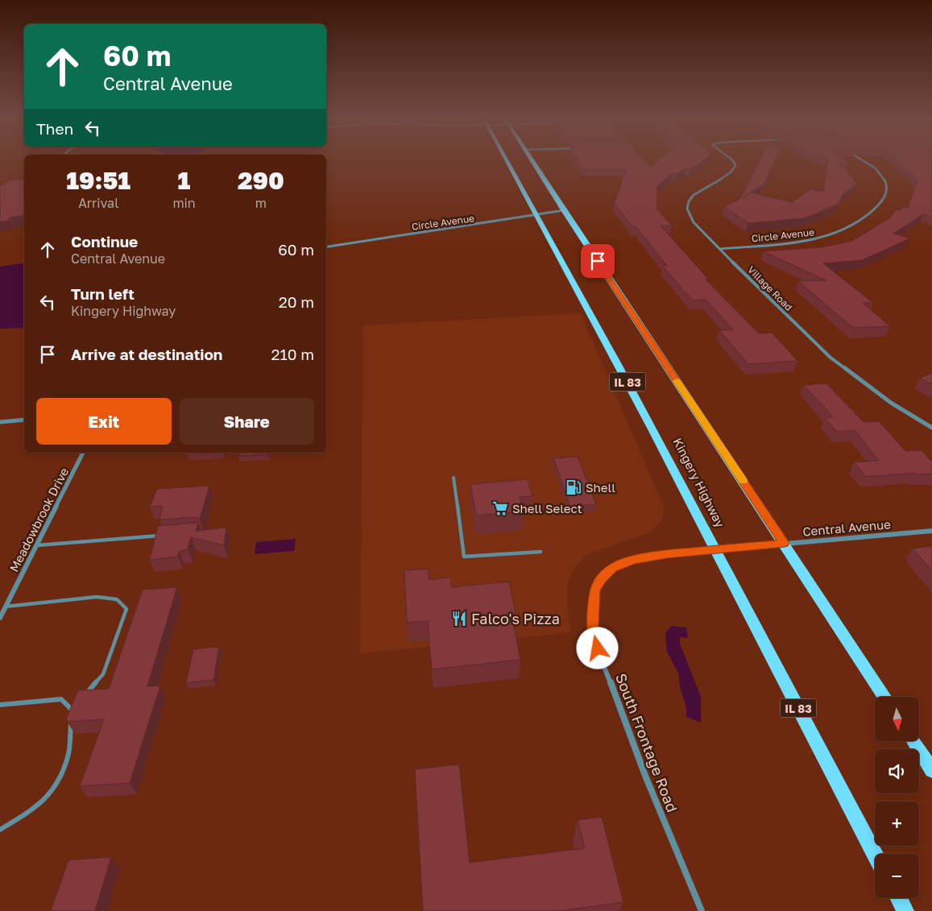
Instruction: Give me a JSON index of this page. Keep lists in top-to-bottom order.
{
  "streets": {
    "main road": ["IL 83", "Kingery Highway"],
    "street": [
      "Circle Avenue",
      "Village Road",
      "Meadowbrook Drive",
      "Central Avenue",
      "South Frontage Road"
    ]
  },
  "crossings": [
    ["Circle Avenue", "Village Road"],
    ["Circle Avenue", "Kingery Highway"],
    ["Kingery Highway", "Central Avenue"],
    ["Kingery Highway", "South Frontage Road"],
    ["Central Avenue", "South Frontage Road"]
  ],
  "places": {
    "fuel station": ["Shell"],
    "supermarket": ["Shell Select"],
    "restaurant": ["Falco's Pizza"]
  },
  "north": "bottom",
  "page": {
    "turn": ["60 m", "Central Avenue"],
    "then": "Then",
    "eta": [
      "19:51",
      "Arrival",
      "1",
      "min",
      "290",
      "m"
    ],
    "list": [
      {
        "name": "Continue",
        "note": "Central Avenue",
        "value": "60 m"
      },
      {
        "name": "Turn left",
        "note": "Kingery Highway",
        "value": "20 m"
      },
      {
        "name": "Arrive at destination",
        "value": "210 m"
      }
    ],
    "buttons": ["Exit", "Share"],
    "map_buttons": ["+", "−"]
  }
}
